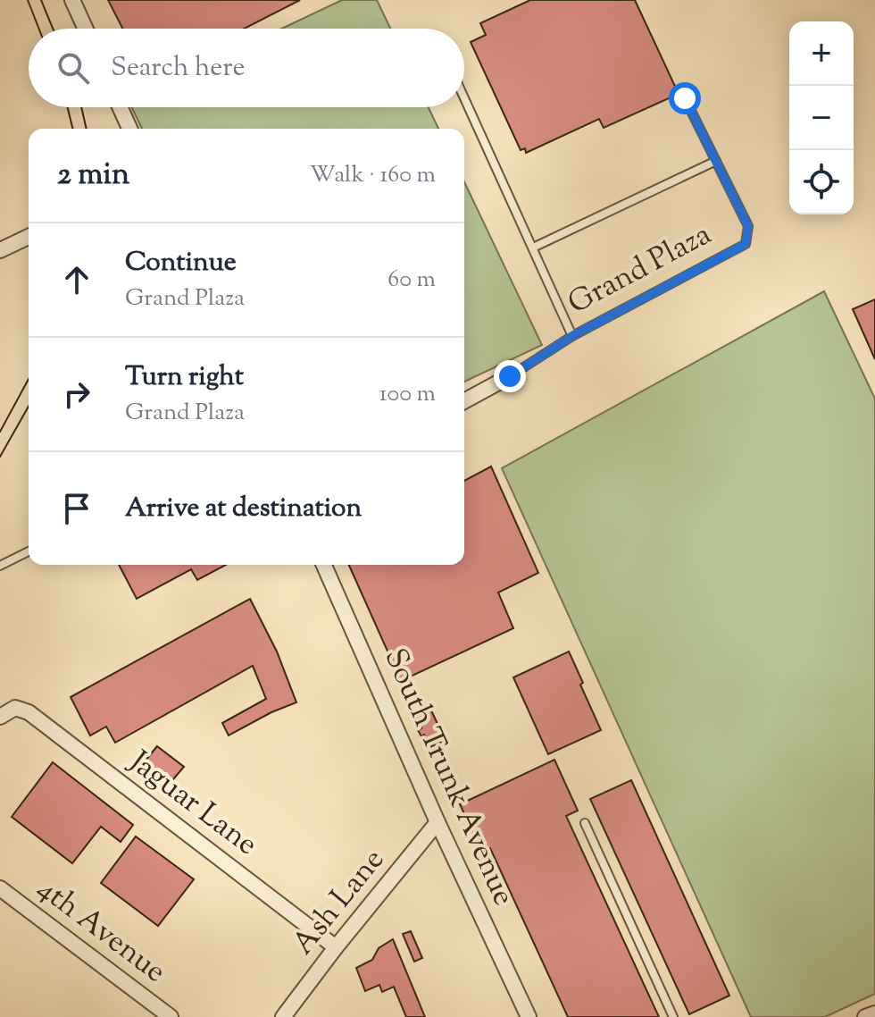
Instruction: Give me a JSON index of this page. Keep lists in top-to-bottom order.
{
  "streets": {
    "street": [
      "Grand Plaza",
      "South Trunk Avenue",
      "Jaguar Lane",
      "Ash Lane",
      "4th Avenue"
    ]
  },
  "crossings": [
    ["South Trunk Avenue", "Ash Lane"],
    ["Jaguar Lane", "Ash Lane"]
  ],
  "page": {
    "map_buttons": ["+", "−"],
    "search": "Search here",
    "heading": ["2 min", "Walk · 160 m"],
    "list": [
      ["Continue", "Grand Plaza", "60 m"],
      ["Turn right", "Grand Plaza", "100 m"],
      "Arrive at destination"
    ]
  }
}
